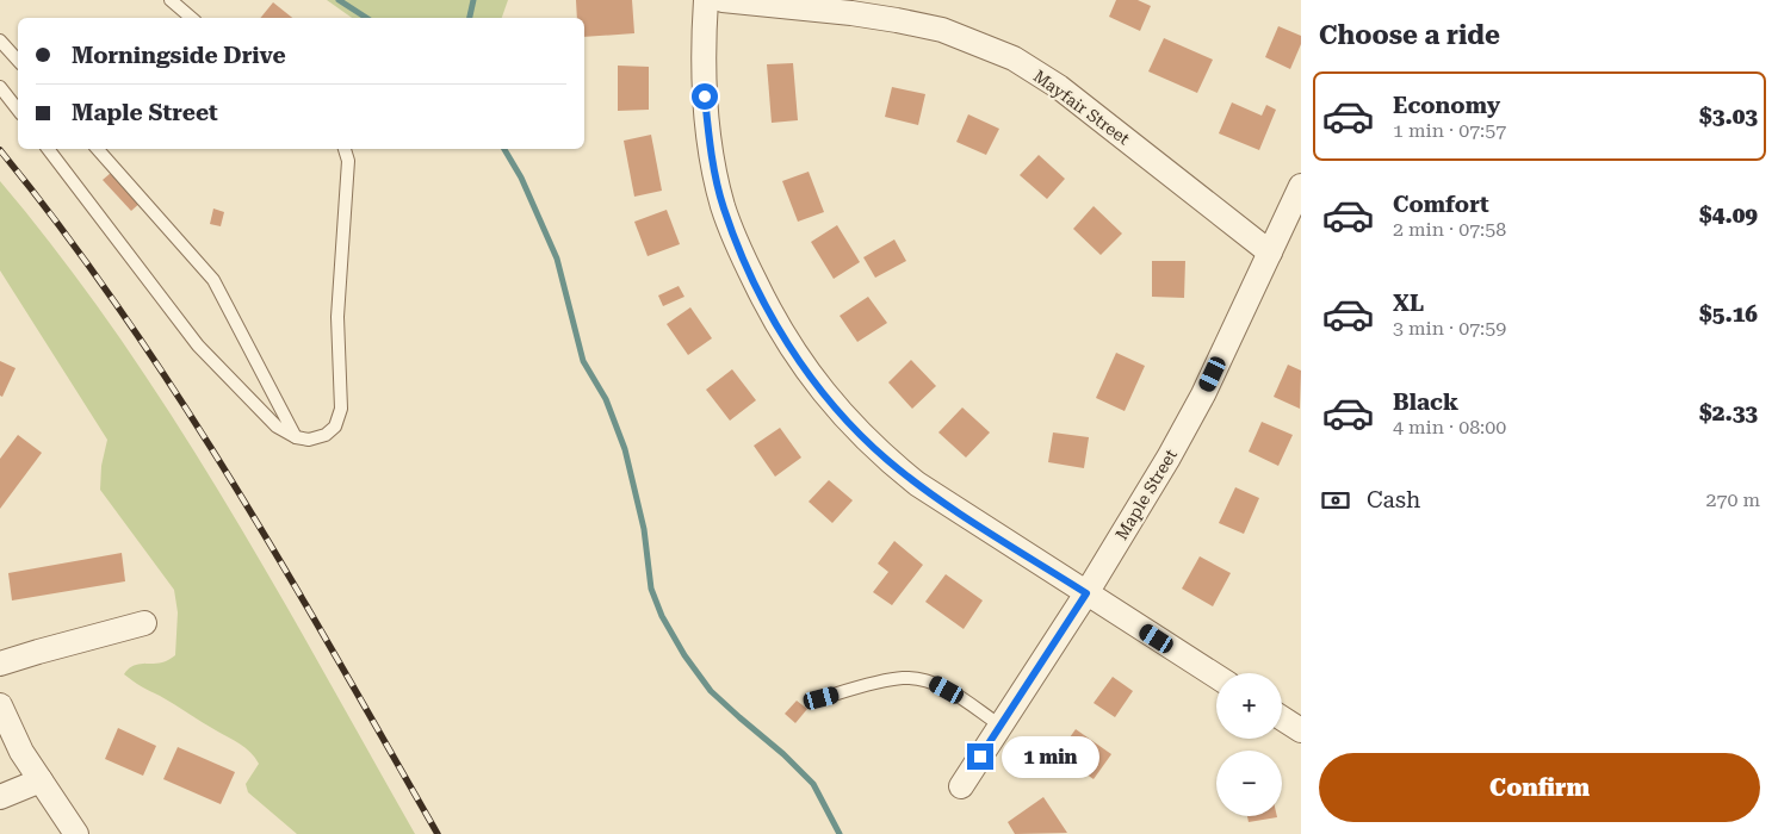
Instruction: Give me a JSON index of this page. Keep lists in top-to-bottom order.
{
  "streets": {
    "street": ["Mayfair Street", "Maple Street"]
  },
  "crossings": [
    ["Mayfair Street", "Maple Street"]
  ],
  "page": {
    "heading": "Choose a ride",
    "banner": ["Morningside Drive", "Maple Street"],
    "list": [
      {
        "name": "Economy",
        "note": "1 min · 07:57",
        "value": "$3.03"
      },
      {
        "name": "Comfort",
        "note": "2 min · 07:58",
        "value": "$4.09"
      },
      {
        "name": "XL",
        "note": "3 min · 07:59",
        "value": "$5.16"
      },
      {
        "name": "Black",
        "note": "4 min · 08:00",
        "value": "$2.33"
      }
    ],
    "pay": ["Cash", "270 m"],
    "map_buttons": ["+", "−"],
    "bubble": "1 min",
    "buttons": "Confirm"
  }
}
